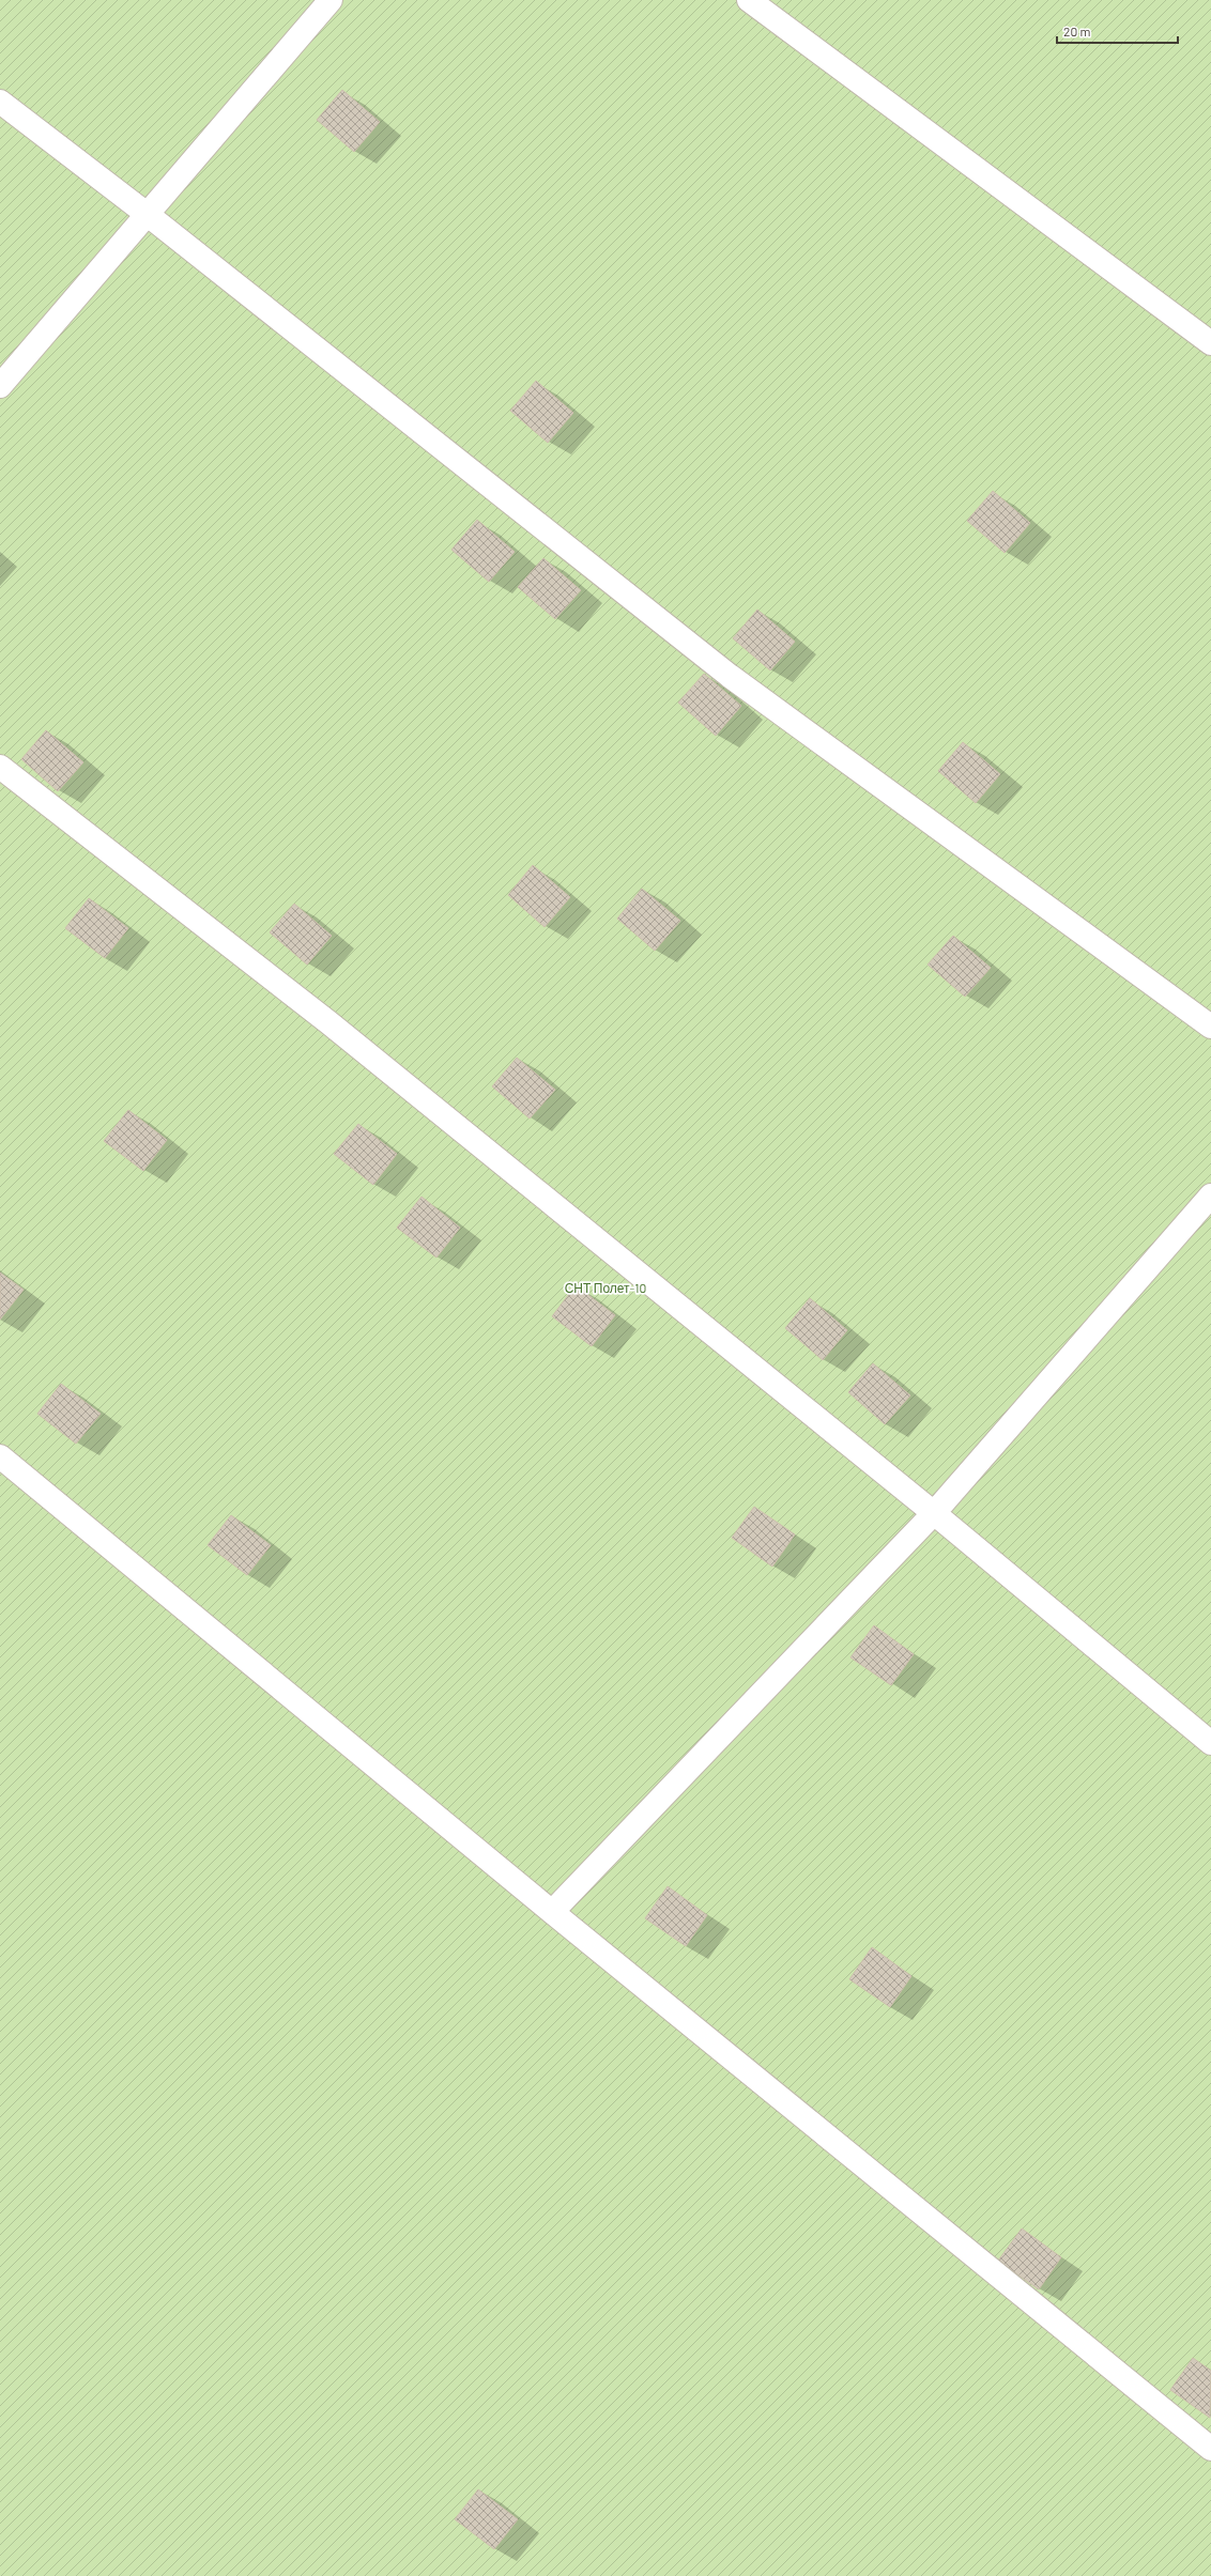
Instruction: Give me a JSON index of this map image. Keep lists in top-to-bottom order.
{
  "parks": ["СНТ Полет-10"],
  "scale_bar": "20 m"
}
